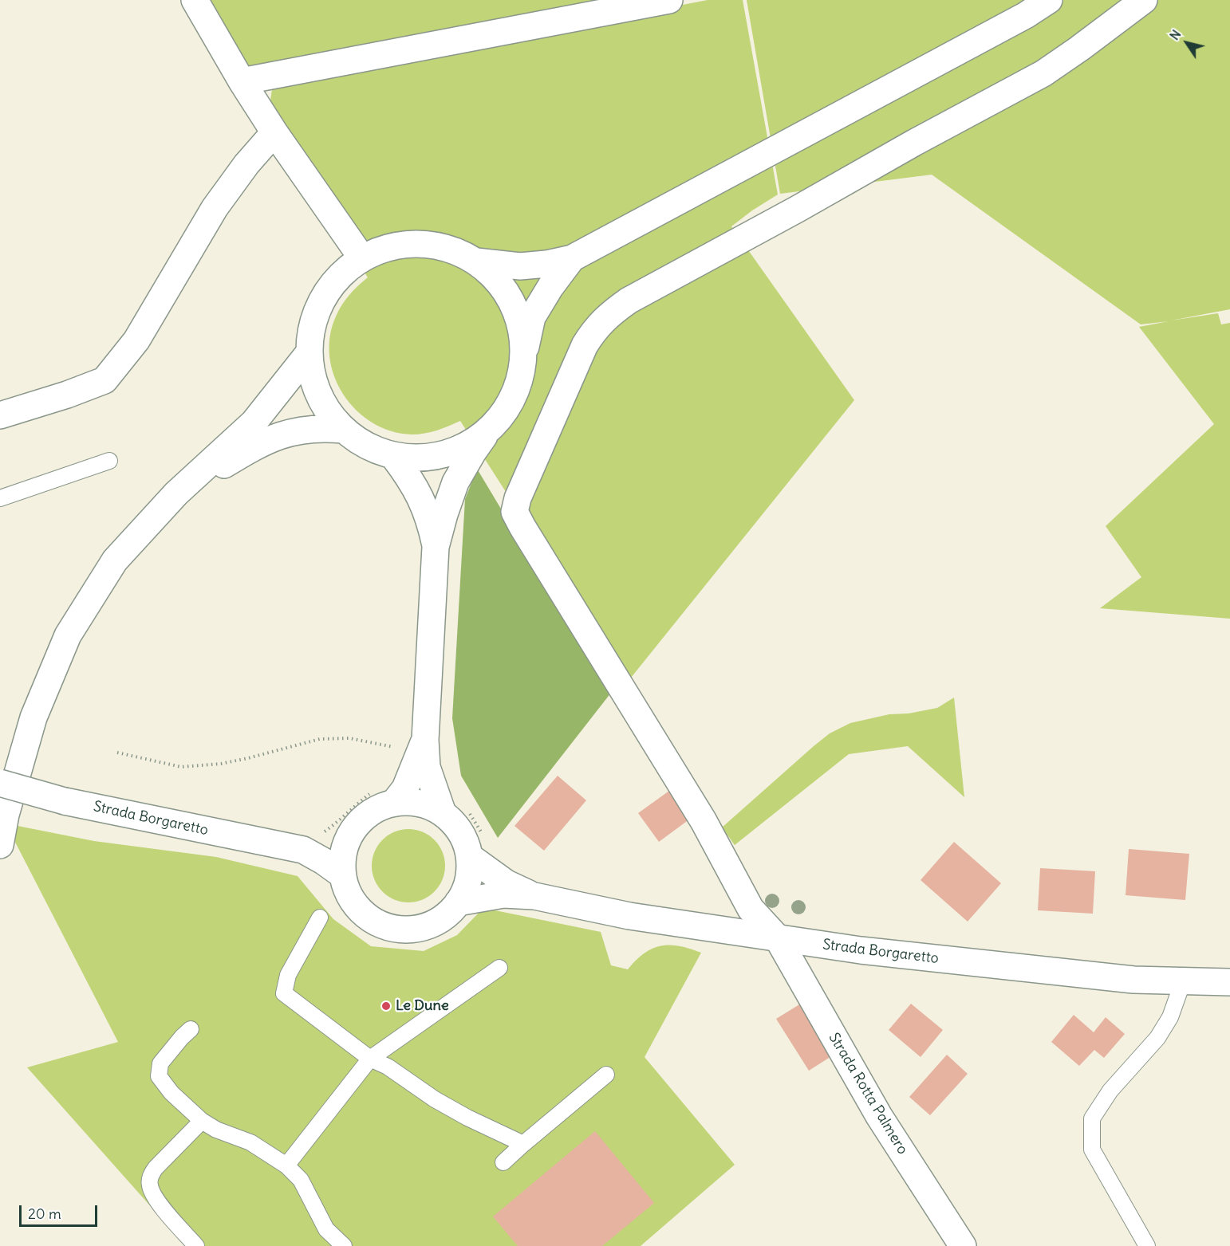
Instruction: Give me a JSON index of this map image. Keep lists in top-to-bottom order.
{
  "streets": {
    "street": ["Strada Borgaretto", "Strada Rotta Palmero"]
  },
  "crossings": [
    ["Strada Borgaretto", "Strada Rotta Palmero"]
  ],
  "places": ["Le Dune"],
  "scale_bar": "20 m",
  "north": "top left"
}
